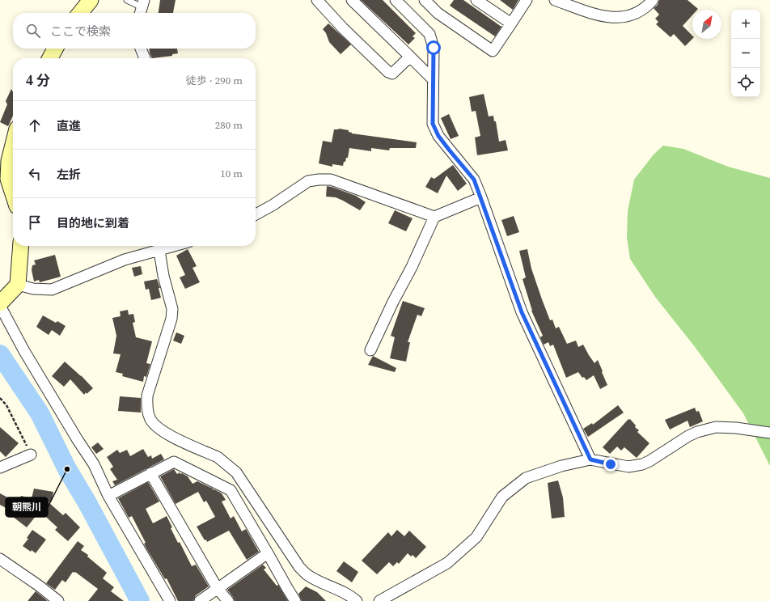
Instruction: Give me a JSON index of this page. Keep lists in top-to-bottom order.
{
  "places": ["朝熊川"],
  "north": "top right",
  "page": {
    "map_buttons": ["+", "−"],
    "search": "ここで検索",
    "heading": ["4 分", "徒歩 · 290 m"],
    "list": [
      ["直進", "280 m"],
      ["左折", "10 m"],
      "目的地に到着"
    ]
  }
}
